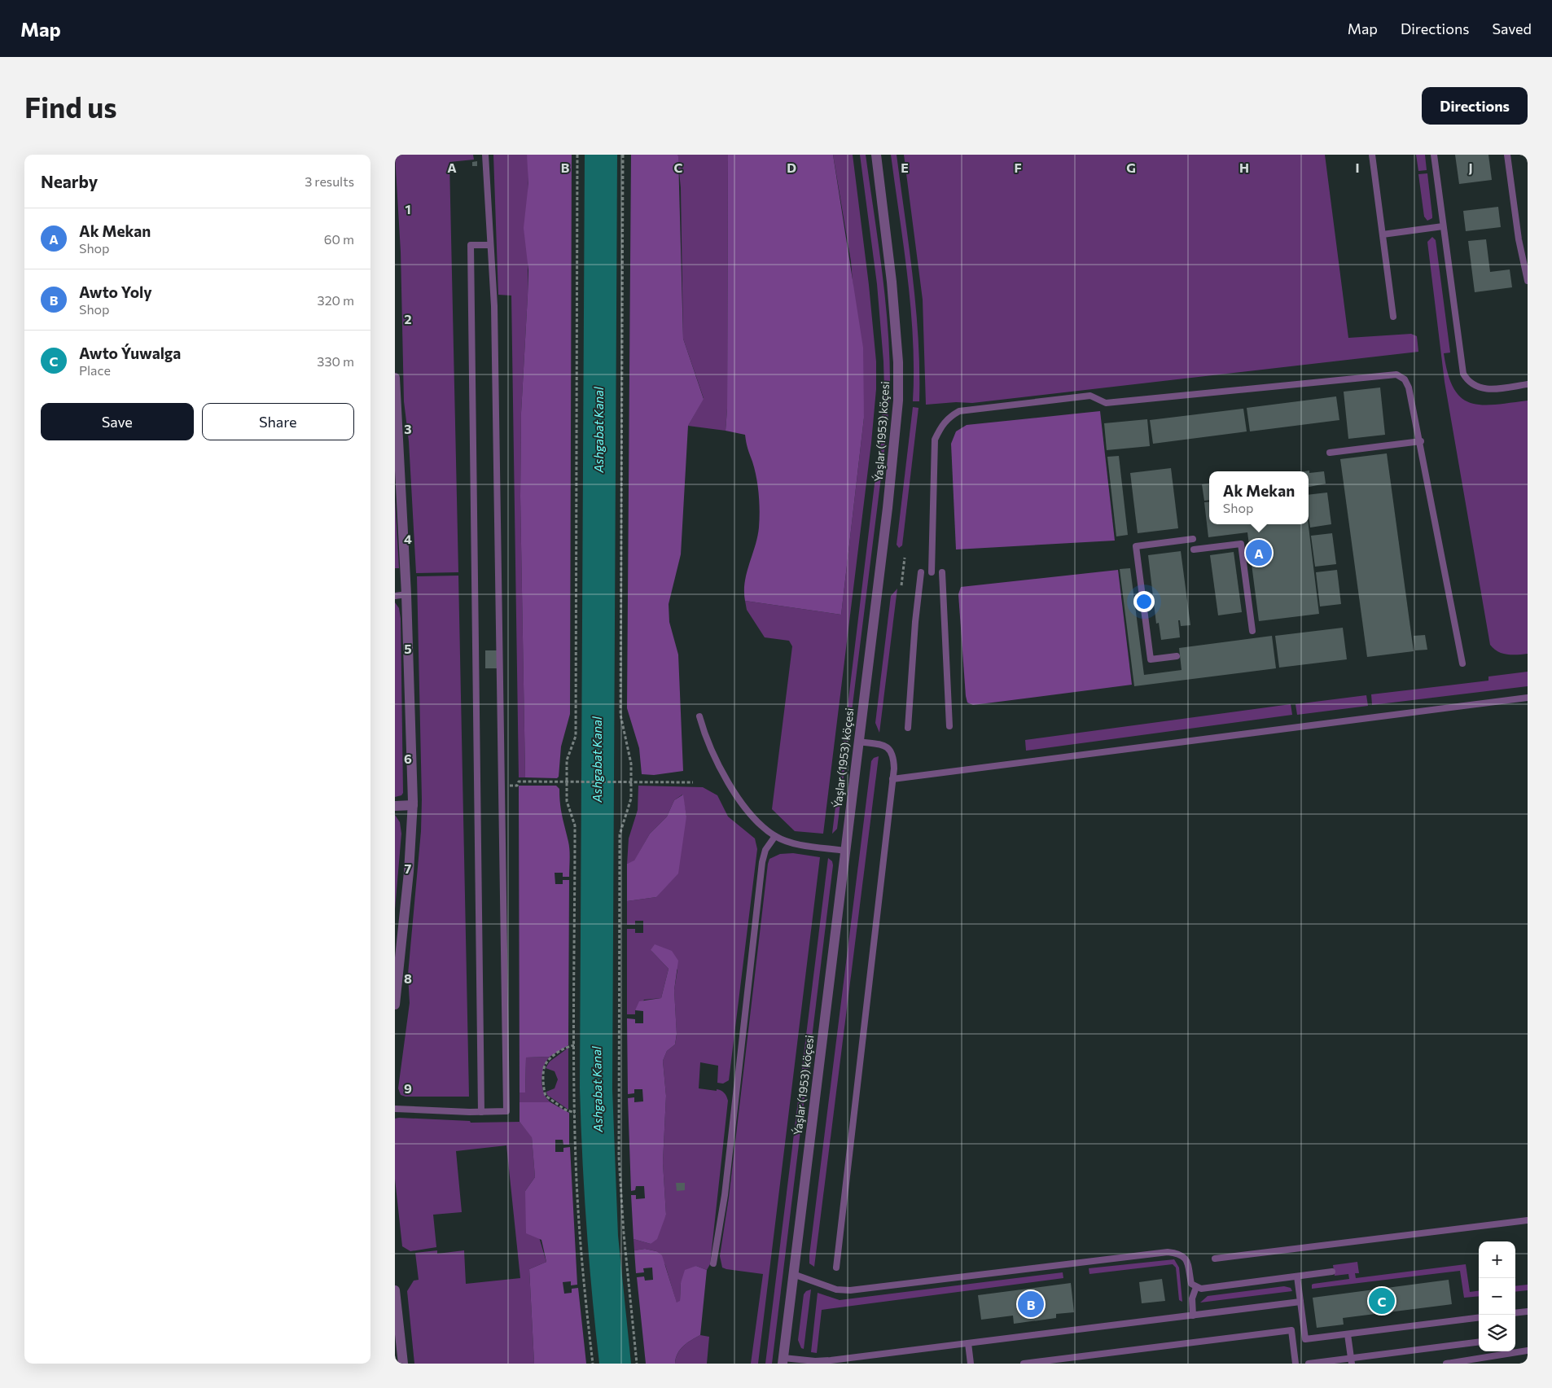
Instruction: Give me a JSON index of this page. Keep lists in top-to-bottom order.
{
  "streets": {
    "street": ["Ýaşlar (1953) köçesi"]
  },
  "water": ["Ashgabat Kanal"],
  "page": {
    "header": "Map",
    "nav": ["Map", "Directions", "Saved"],
    "buttons": [
      "Directions",
      ["Save", "Share"]
    ],
    "title": "Find us",
    "heading": ["Nearby", "3 results"],
    "list": [
      {
        "mark": "A",
        "name": "Ak Mekan",
        "note": "Shop",
        "value": "60 m"
      },
      {
        "mark": "B",
        "name": "Awto Yoly",
        "note": "Shop",
        "value": "320 m"
      },
      {
        "mark": "C",
        "name": "Awto Ýuwalga",
        "note": "Place",
        "value": "330 m"
      }
    ],
    "popup": ["Ak Mekan", "Shop"],
    "pins": ["A", "C", "B"],
    "map_buttons": ["+", "−"]
  },
  "grid": {
    "columns": [
      "A",
      "B",
      "C",
      "D",
      "E",
      "F",
      "G",
      "H",
      "I",
      "J"
    ],
    "rows": [
      "1",
      "2",
      "3",
      "4",
      "5",
      "6",
      "7",
      "8",
      "9"
    ]
  }
}
